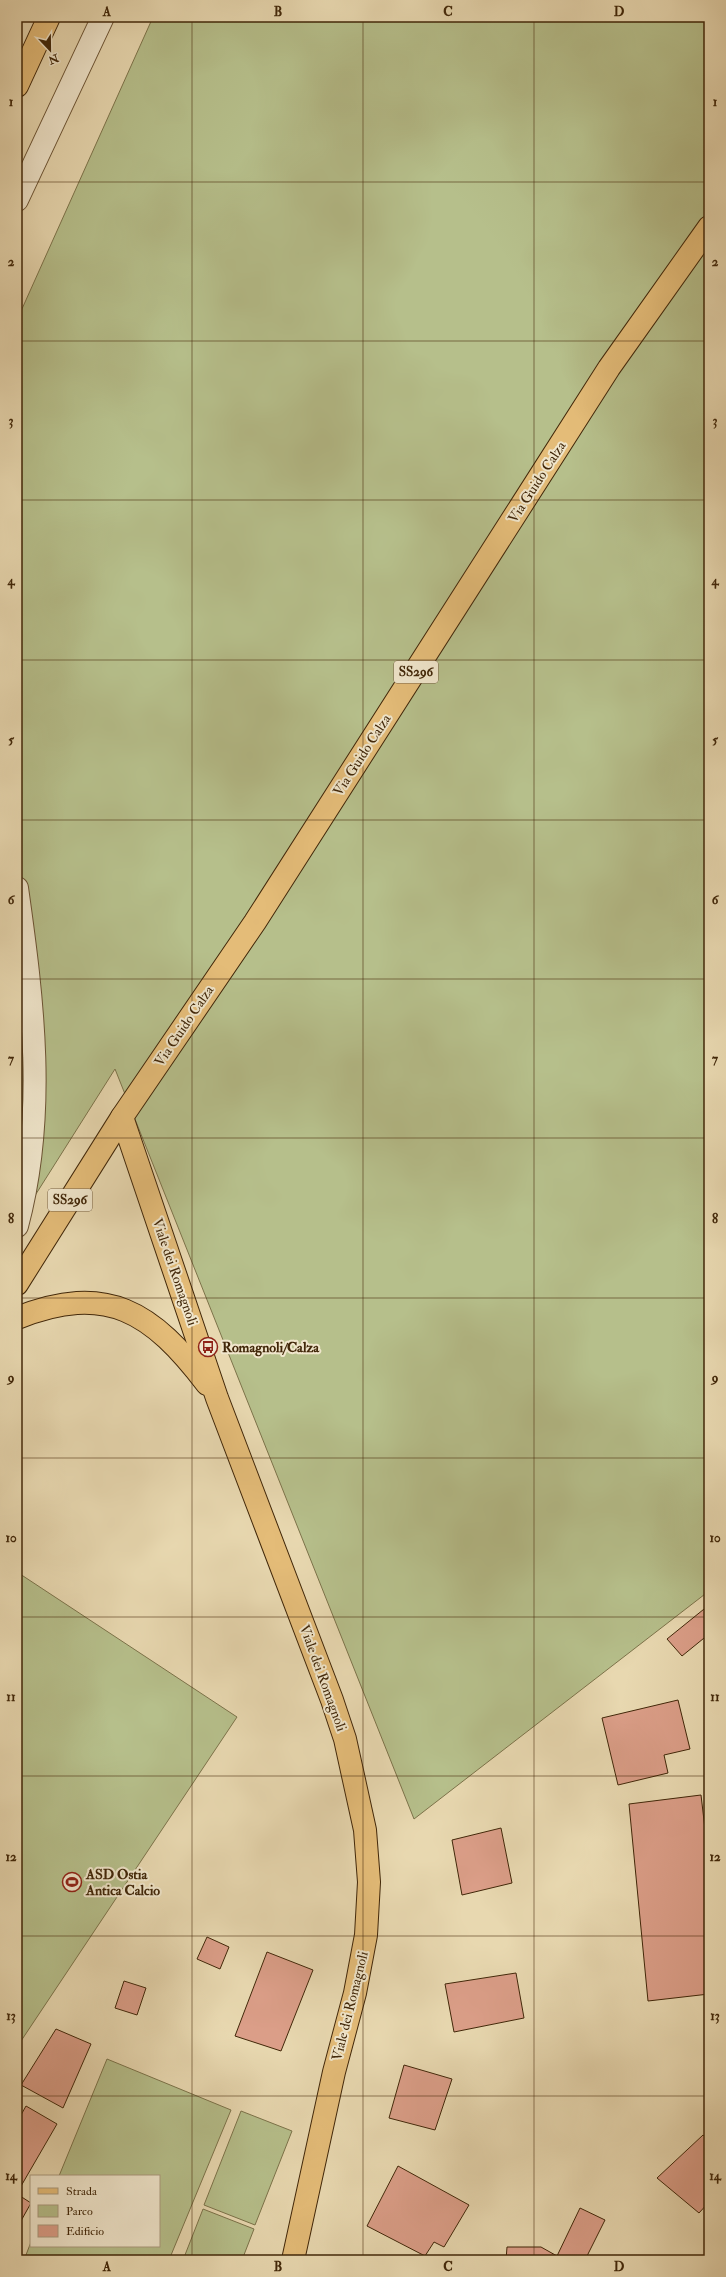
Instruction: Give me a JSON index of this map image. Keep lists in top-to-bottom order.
{
  "streets": {
    "main road": ["Via Guido Calza", "SS296", "Viale dei Romagnoli"]
  },
  "crossings": [
    ["Via Guido Calza", "Viale dei Romagnoli"]
  ],
  "places": {
    "bus stop": ["Romagnoli/Calza"],
    "sports": ["ASD Ostia Antica Calcio"]
  },
  "legend": ["Strada", "Parco", "Edificio"],
  "north": "bottom",
  "grid": {
    "columns": [
      "A",
      "B",
      "C",
      "D"
    ],
    "rows": [
      "1",
      "2",
      "3",
      "4",
      "5",
      "6",
      "7",
      "8",
      "9",
      "10",
      "11",
      "12",
      "13",
      "14"
    ]
  }
}
